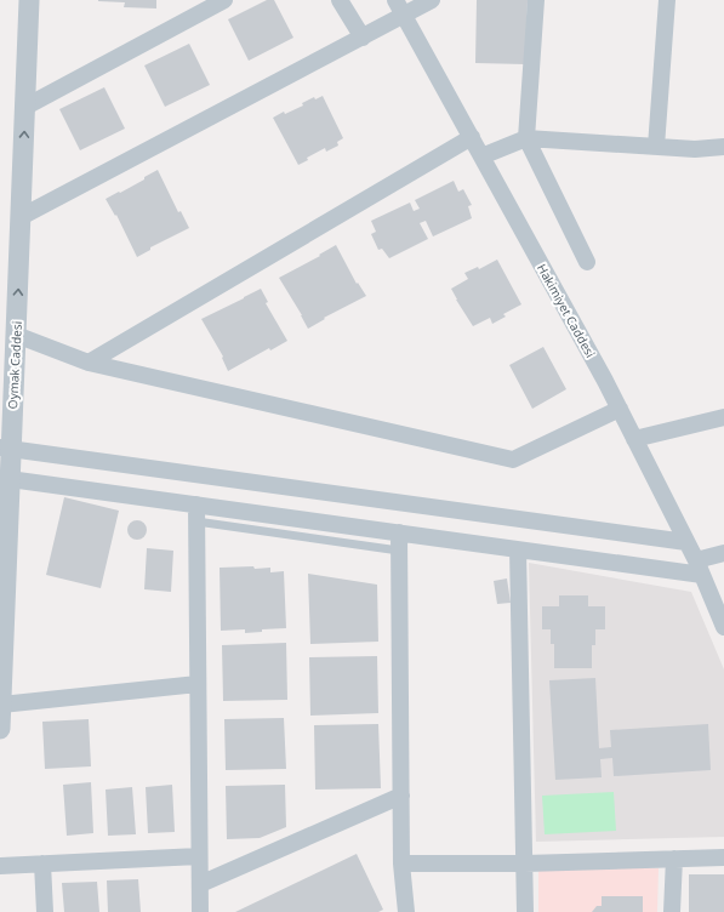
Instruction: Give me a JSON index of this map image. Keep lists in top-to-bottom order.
{
  "streets": {
    "street": ["Hakimiyet Caddesi", "Oymak Caddesi"]
  }
}
